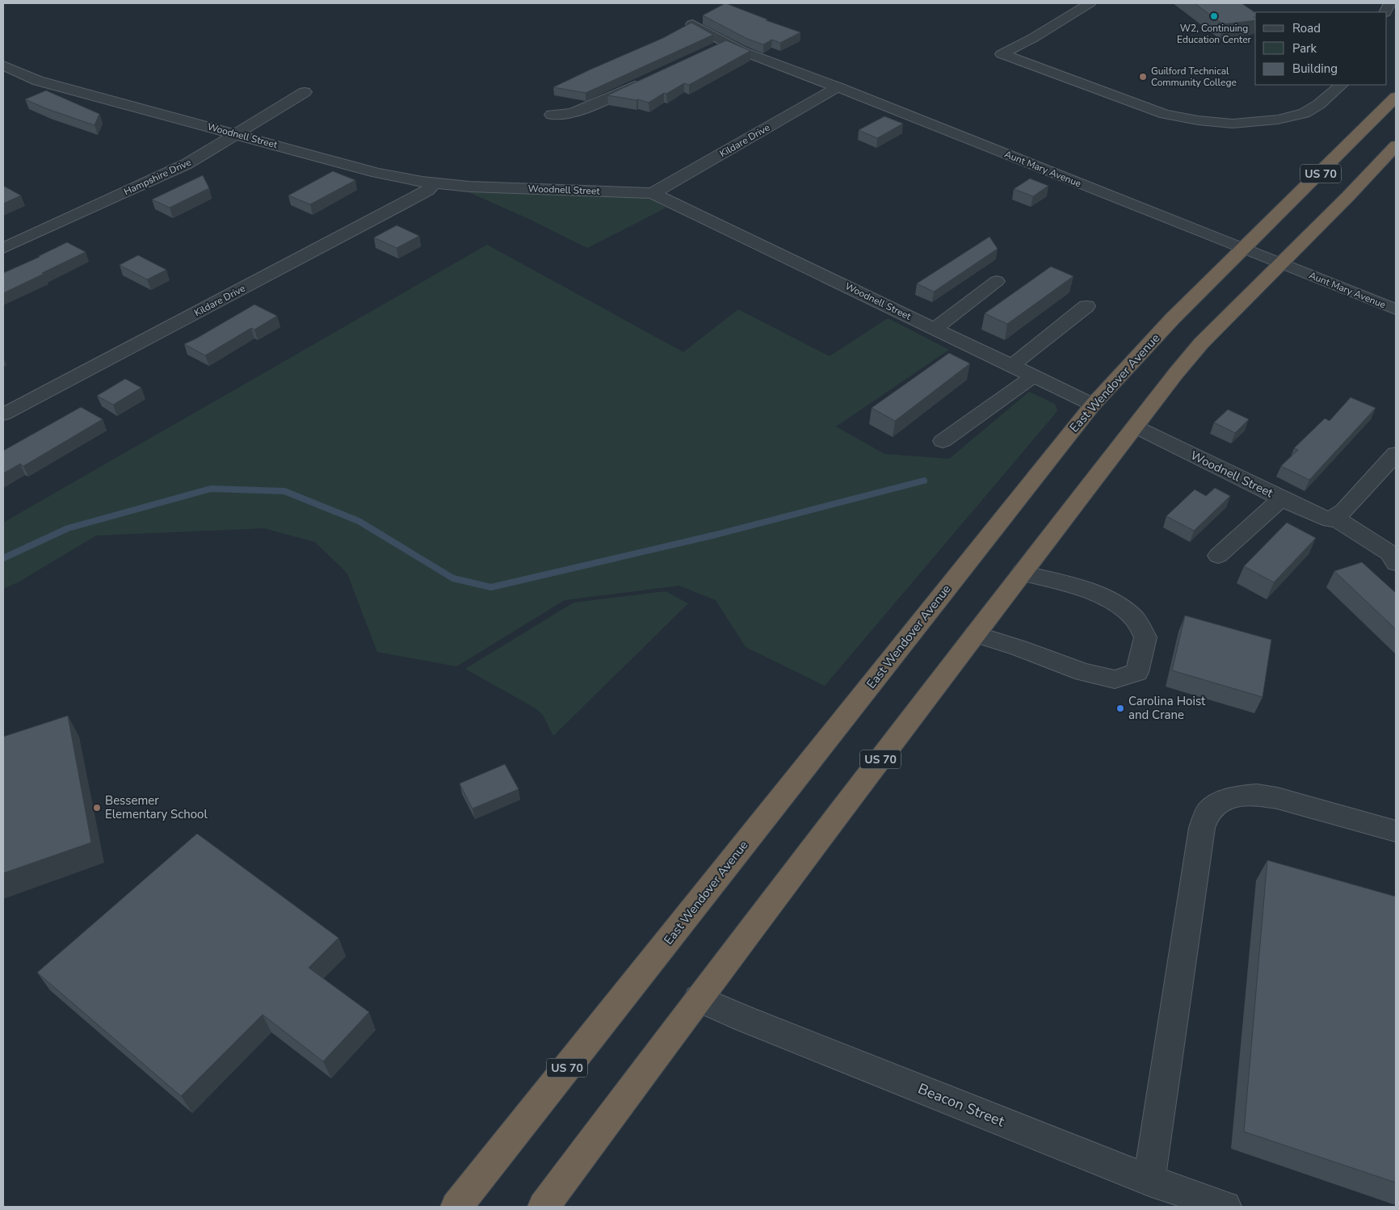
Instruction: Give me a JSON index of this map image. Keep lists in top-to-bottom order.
{
  "streets": {
    "highway": ["US 70", "East Wendover Avenue"],
    "street": [
      "Woodnell Street",
      "Kildare Drive",
      "Aunt Mary Avenue",
      "Hampshire Drive",
      "Beacon Street"
    ]
  },
  "crossings": [
    ["Woodnell Street", "Kildare Drive"],
    ["Woodnell Street", "US 70"],
    ["Woodnell Street", "Hampshire Drive"],
    ["Woodnell Street", "East Wendover Avenue"],
    ["Kildare Drive", "Aunt Mary Avenue"],
    ["Aunt Mary Avenue", "US 70"],
    ["Aunt Mary Avenue", "East Wendover Avenue"],
    ["US 70", "Beacon Street"]
  ],
  "places": [
    "W2, Continuing Education Center",
    "Guilford Technical Community College",
    "Carolina Hoist and Crane",
    "Bessemer Elementary School"
  ],
  "legend": ["Road", "Park", "Building"]
}
